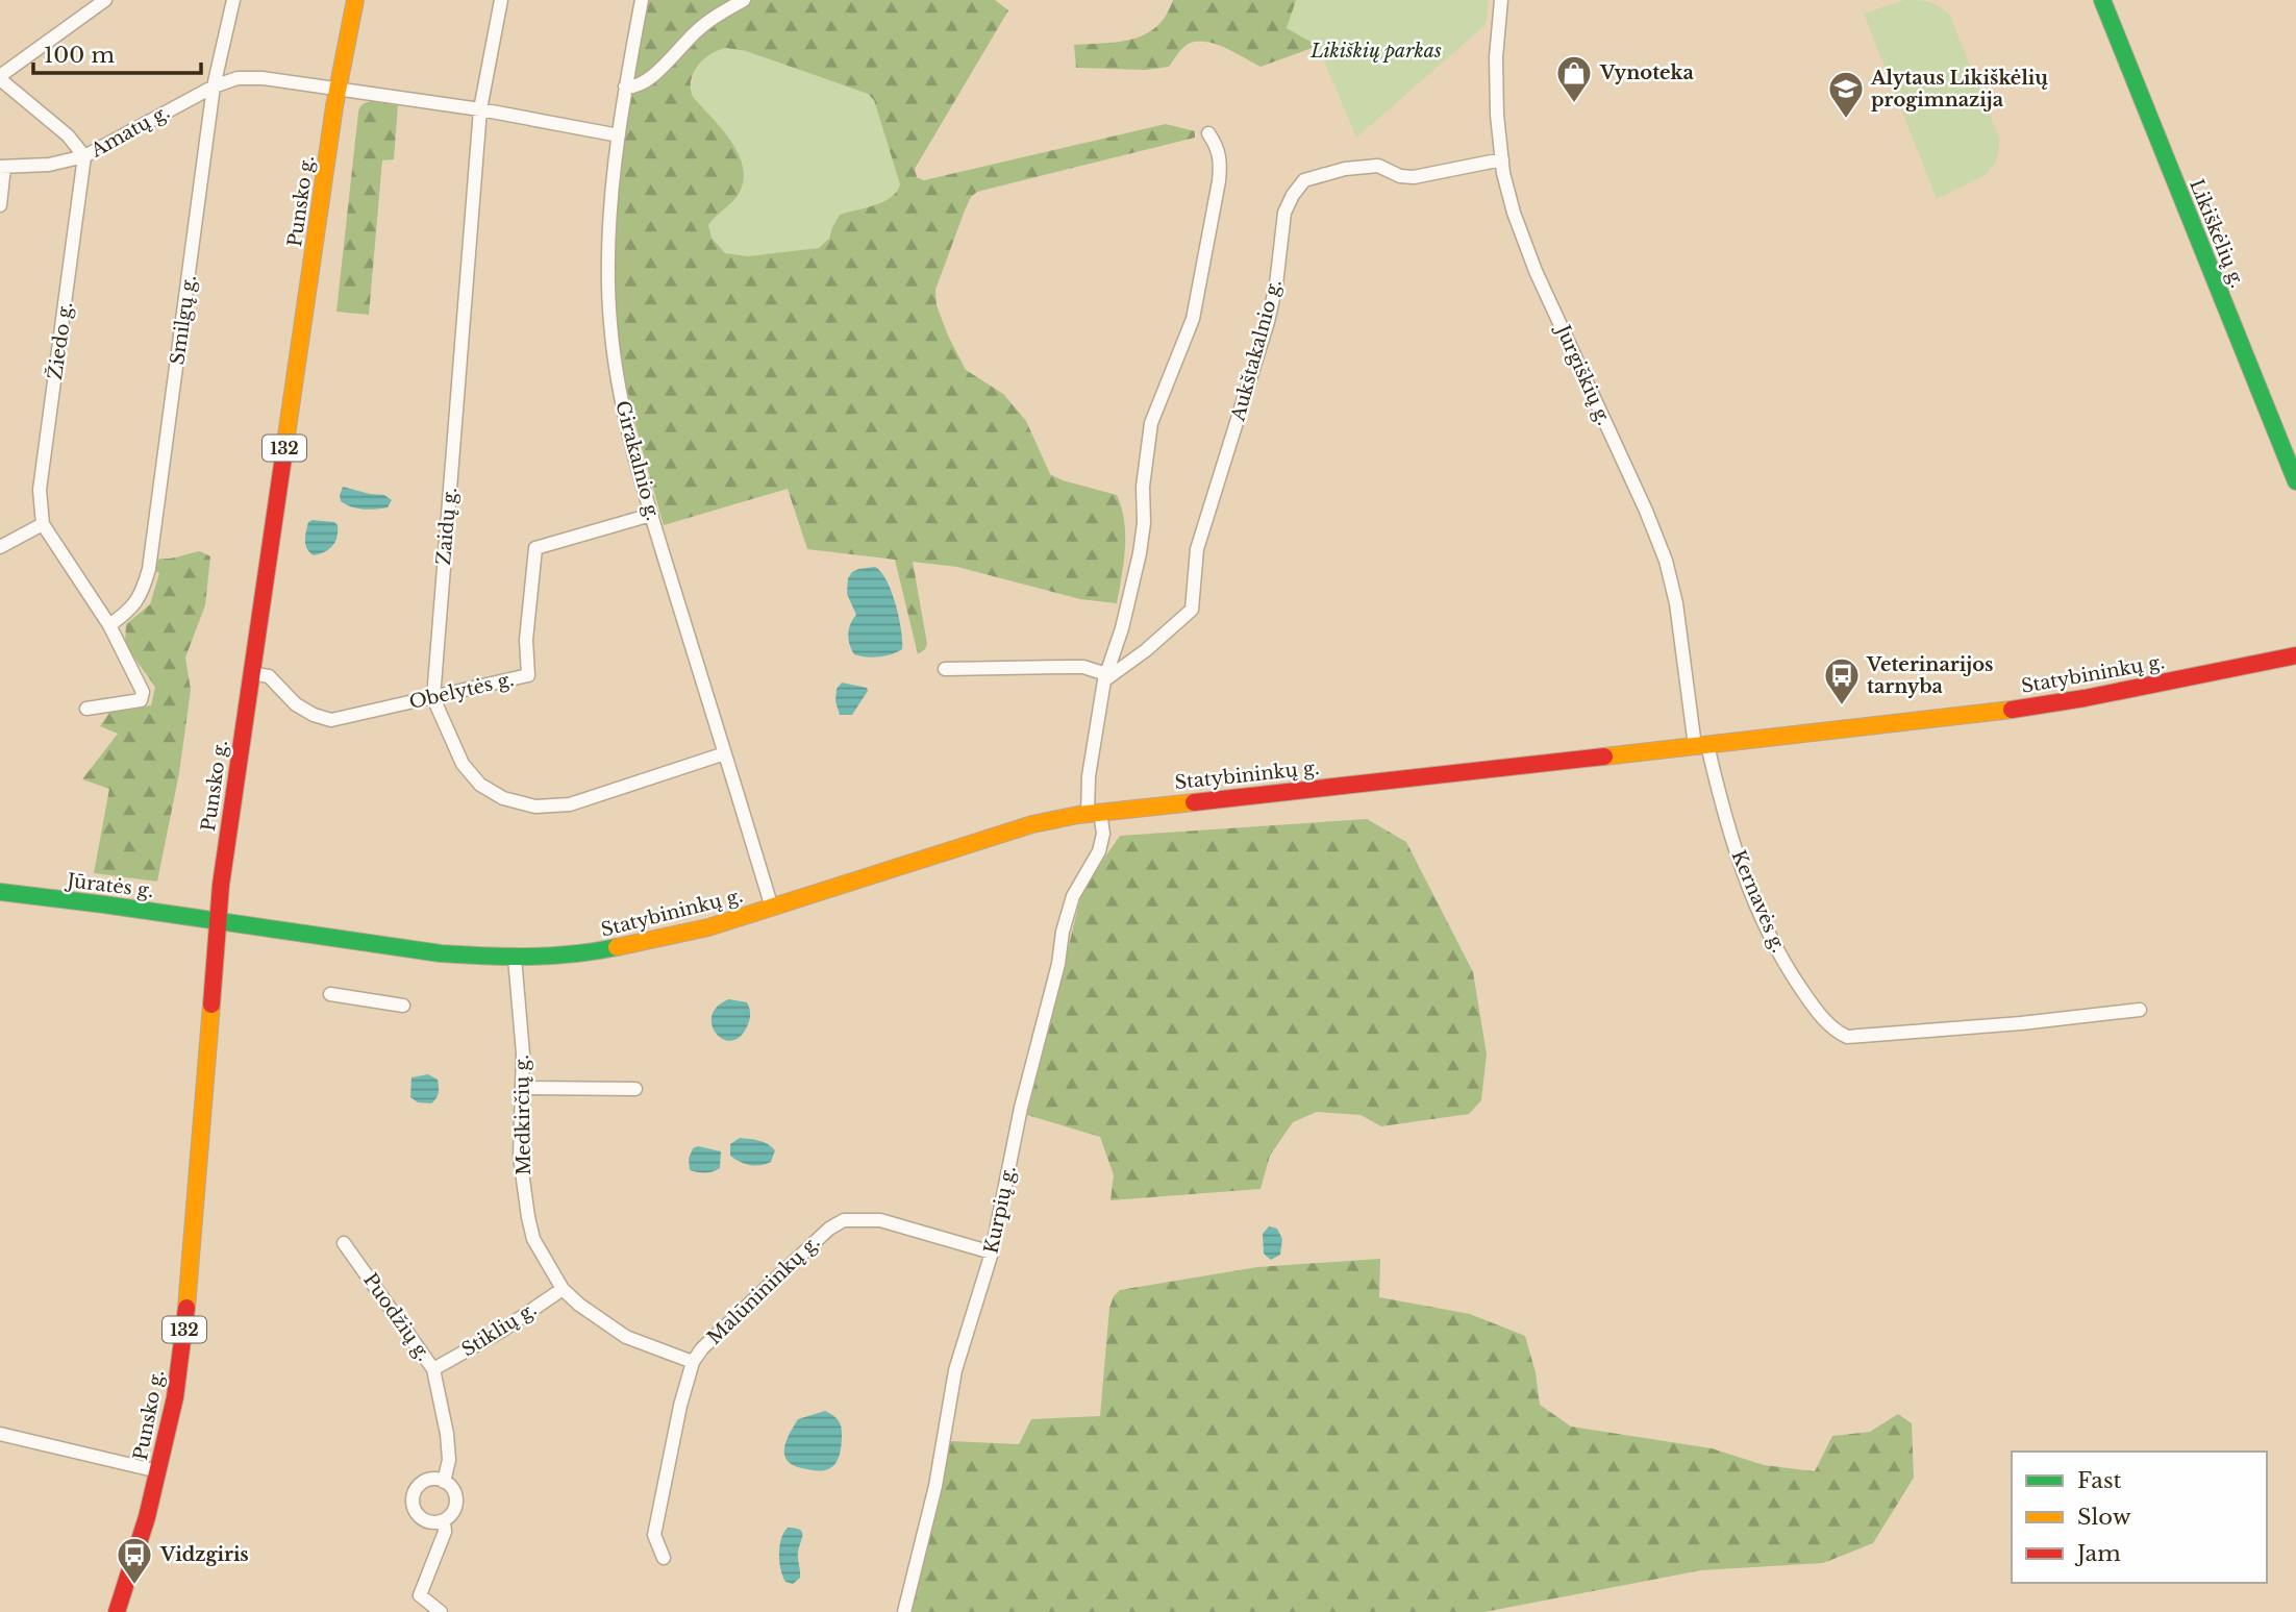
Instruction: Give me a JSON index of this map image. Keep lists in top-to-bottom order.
{
  "streets": {
    "street": [
      "Amatų g.",
      "Punsko g.",
      "Likiškėlių g.",
      "Smilgų g.",
      "Žiedo g.",
      "Aukštakalnio g.",
      "Jurgiškių g.",
      "132",
      "Girakalnio g.",
      "Zaidų g.",
      "Statybininkų g.",
      "Obelytės g.",
      "Jūratės g.",
      "Kernavės g.",
      "Medkirčių g.",
      "Kurpių g.",
      "Malūnininkų g.",
      "Puodžių g.",
      "Stiklių g."
    ]
  },
  "crossings": [
    ["Amatų g.", "Punsko g."],
    ["Amatų g.", "Smilgų g."],
    ["Amatų g.", "Žiedo g."],
    ["Amatų g.", "Girakalnio g."],
    ["Amatų g.", "Zaidų g."],
    ["Punsko g.", "Statybininkų g."],
    ["Punsko g.", "Obelytės g."],
    ["Punsko g.", "Jūratės g."],
    ["Smilgų g.", "Žiedo g."],
    ["Aukštakalnio g.", "Jurgiškių g."],
    ["Jurgiškių g.", "Statybininkų g."],
    ["Jurgiškių g.", "Kernavės g."],
    ["Girakalnio g.", "Zaidų g."],
    ["Girakalnio g.", "Statybininkų g."],
    ["Girakalnio g.", "Obelytės g."],
    ["Zaidų g.", "Obelytės g."],
    ["Statybininkų g.", "Jūratės g."],
    ["Statybininkų g.", "Kernavės g."],
    ["Statybininkų g.", "Medkirčių g."],
    ["Statybininkų g.", "Kurpių g."],
    ["Medkirčių g.", "Malūnininkų g."],
    ["Medkirčių g.", "Stiklių g."],
    ["Kurpių g.", "Malūnininkų g."],
    ["Puodžių g.", "Stiklių g."]
  ],
  "parks": ["Likiškių parkas"],
  "places": {
    "shop": ["Vynoteka"],
    "school or university": ["Alytaus Likiškėlių progimnazija"],
    "bus stop": ["Veterinarijos tarnyba", "Vidzgiris"]
  },
  "legend": ["Fast", "Slow", "Jam"],
  "scale_bar": "100 m"
}
